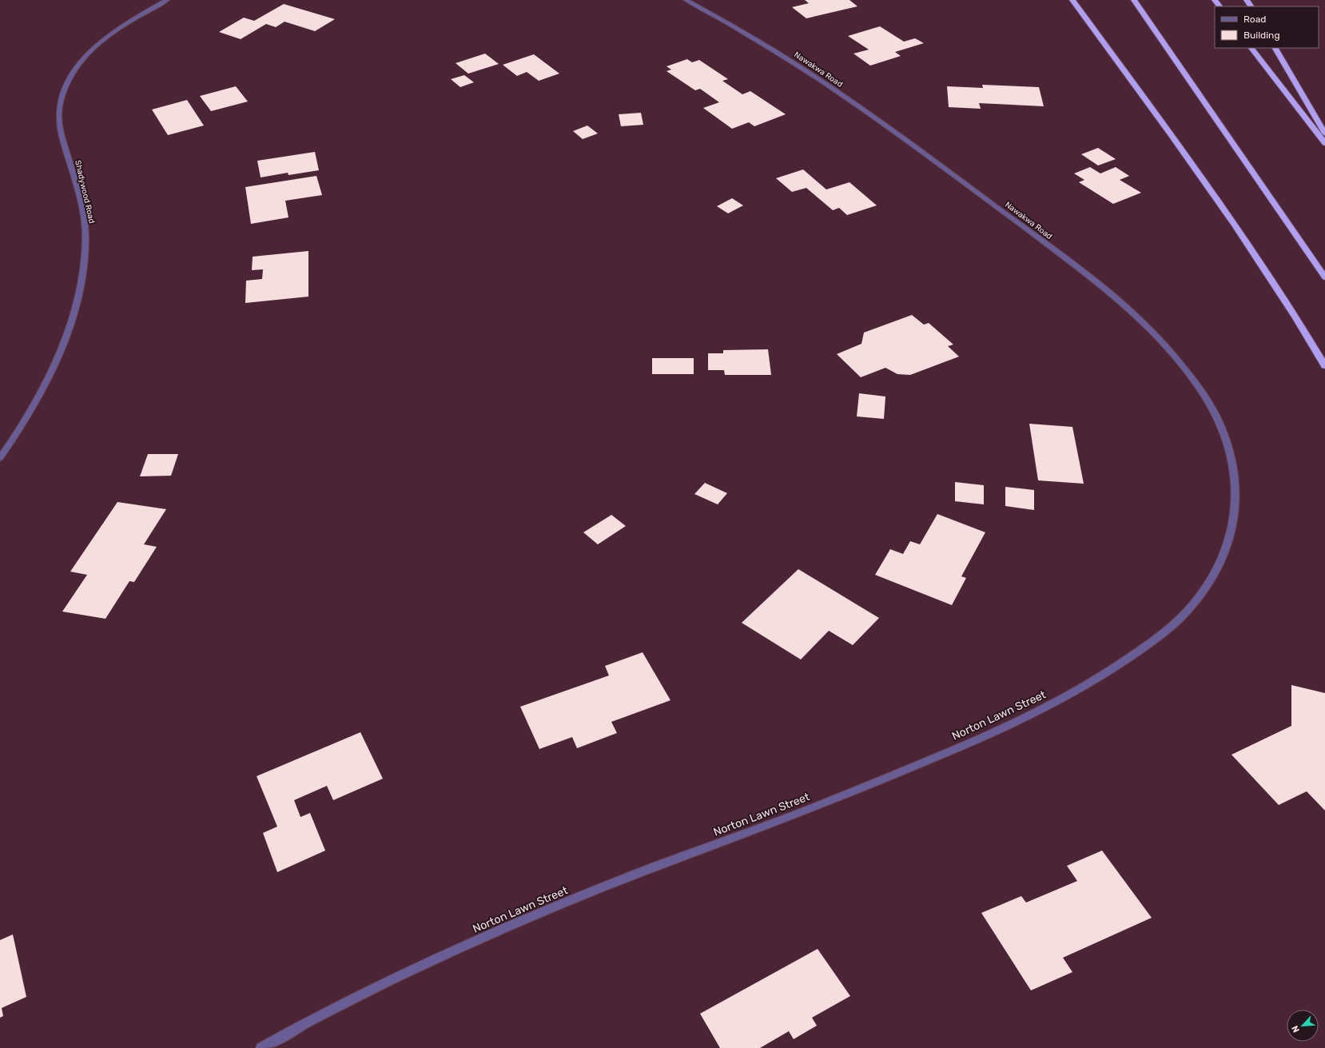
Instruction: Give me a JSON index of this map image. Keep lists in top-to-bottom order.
{
  "streets": {
    "street": ["Nawakwa Road", "Shadywood Road", "Norton Lawn Street"]
  },
  "crossings": [
    ["Nawakwa Road", "Norton Lawn Street"]
  ],
  "legend": ["Road", "Building"],
  "north": "bottom left"
}
